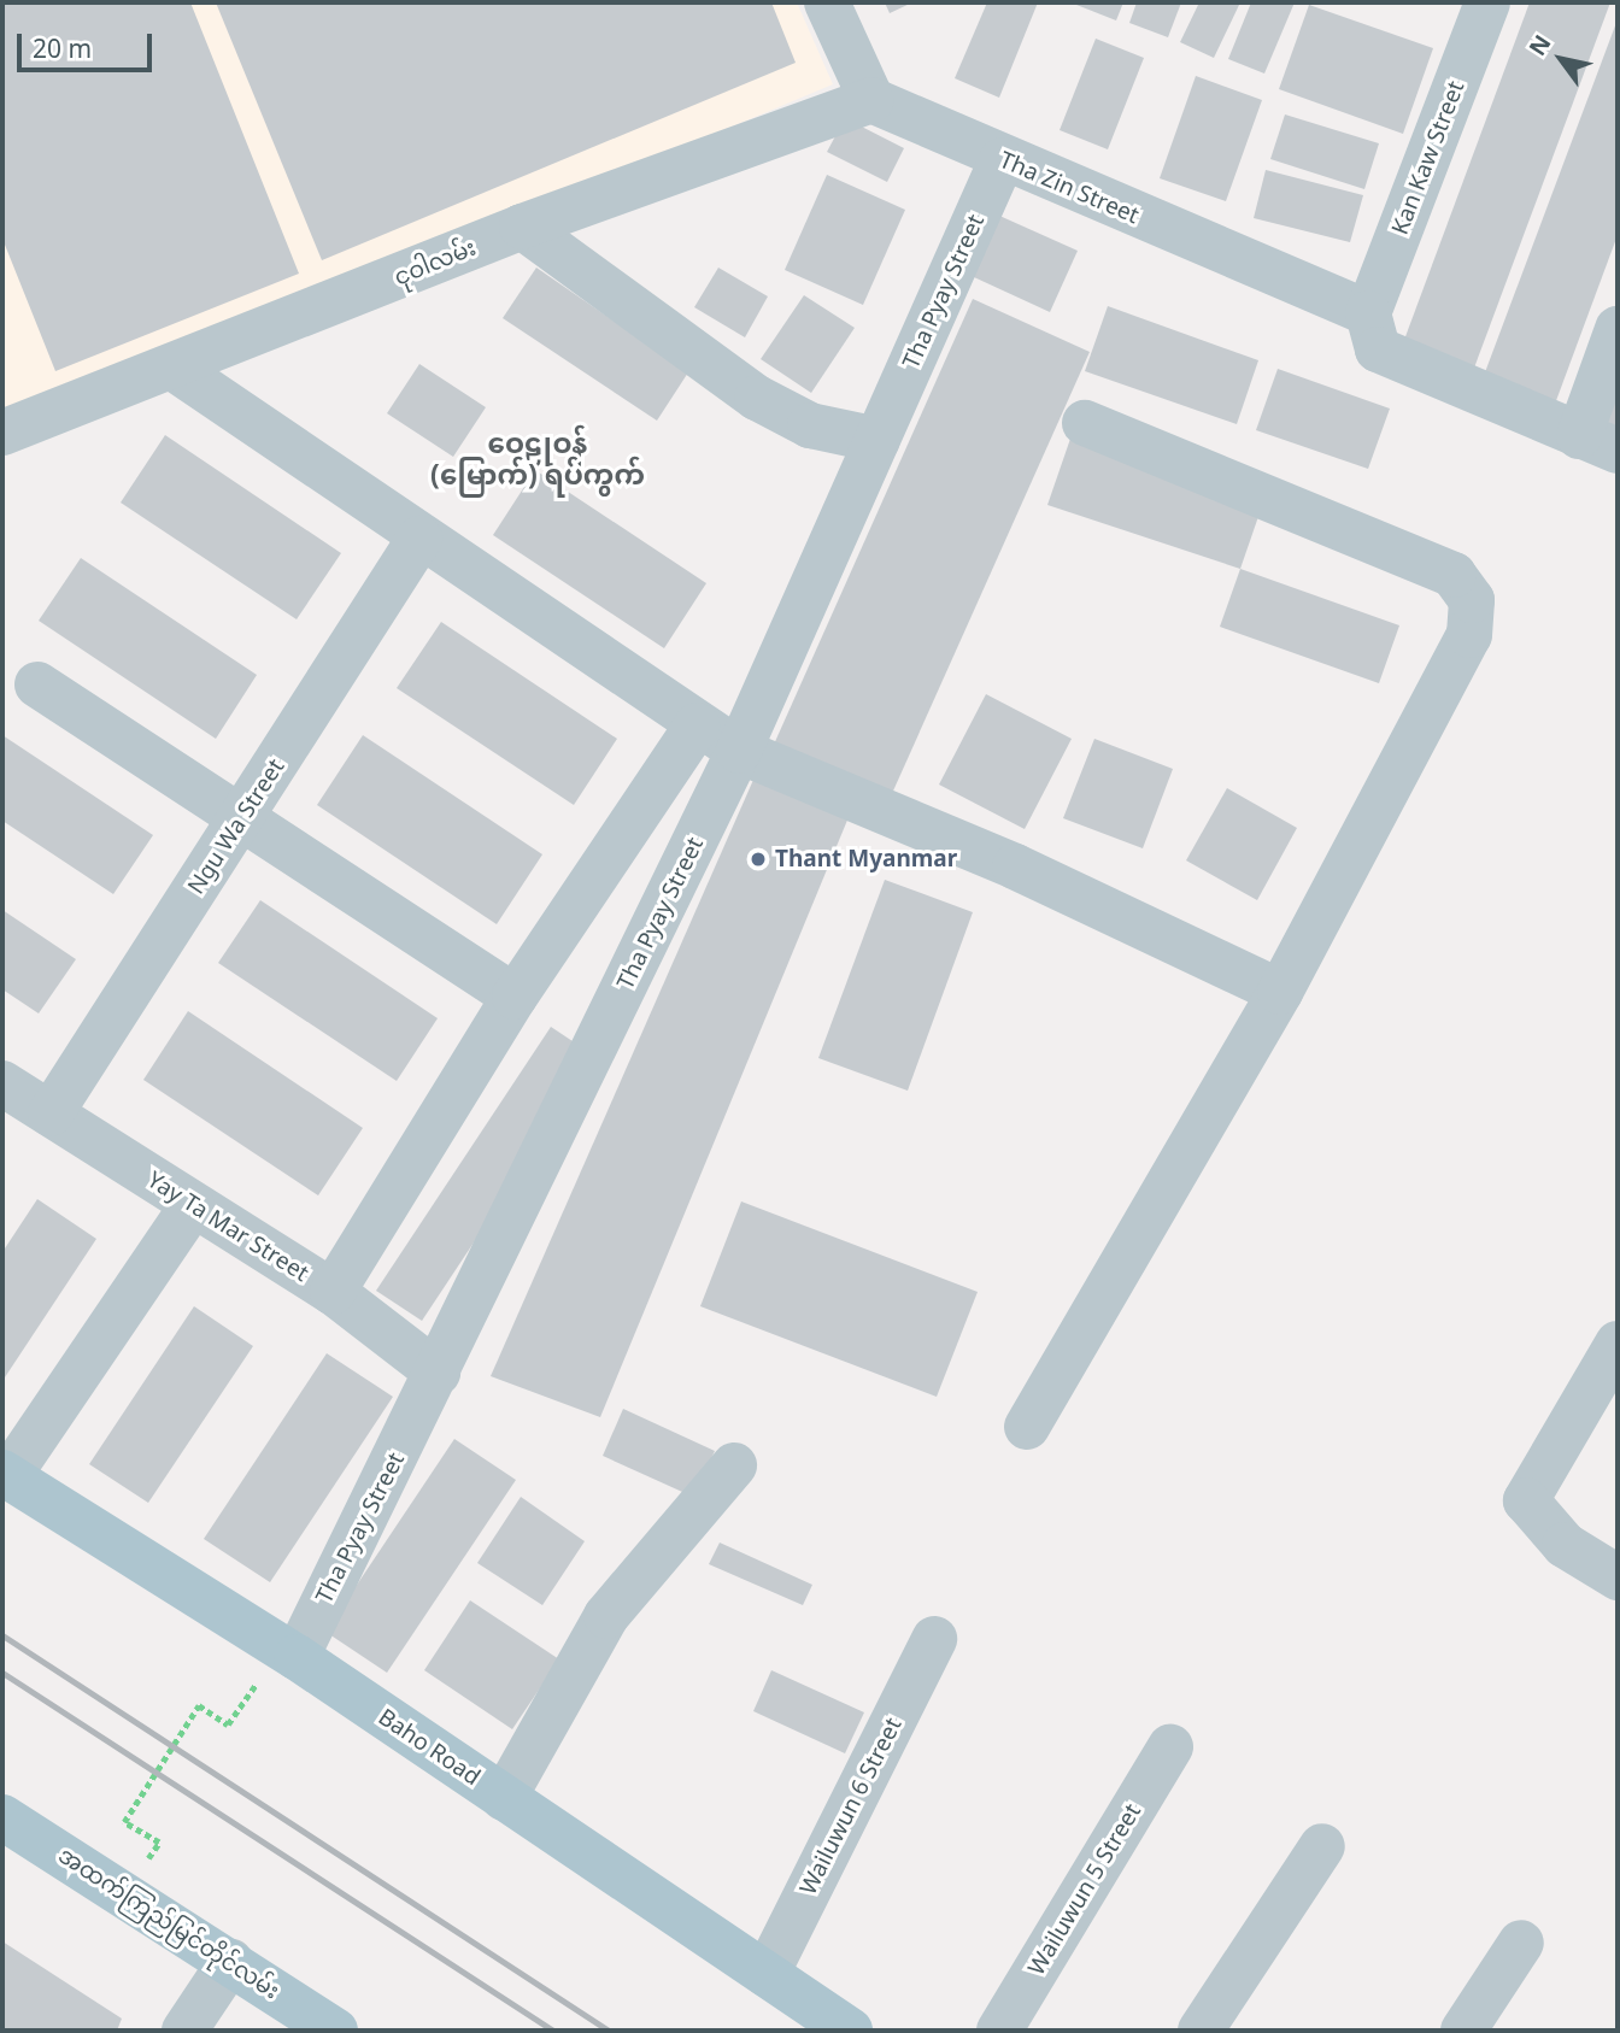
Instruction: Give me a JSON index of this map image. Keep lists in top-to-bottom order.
{
  "streets": {
    "main road": ["Baho Road", "အထက်ကြည်မြင်တိုင်လမ်း"],
    "street": [
      "Kan Kaw Street",
      "Tha Zin Street",
      "ငုဝါလမ်း",
      "Tha Pyay Street",
      "Ngu Wa Street",
      "Yay Ta Mar Street",
      "Wailuwun 6 Street",
      "Wailuwun 5 Street"
    ]
  },
  "crossings": [
    ["Kan Kaw Street", "Tha Zin Street"],
    ["Tha Zin Street", "ငုဝါလမ်း"],
    ["Tha Zin Street", "Tha Pyay Street"],
    ["Tha Pyay Street", "Baho Road"],
    ["Ngu Wa Street", "Yay Ta Mar Street"],
    ["Baho Road", "Wailuwun 6 Street"]
  ],
  "districts": ["ဝေဠုဝန် (မြောက်) ရပ်ကွက်"],
  "places": ["Thant Myanmar"],
  "scale_bar": "20 m",
  "north": "top left"
}
